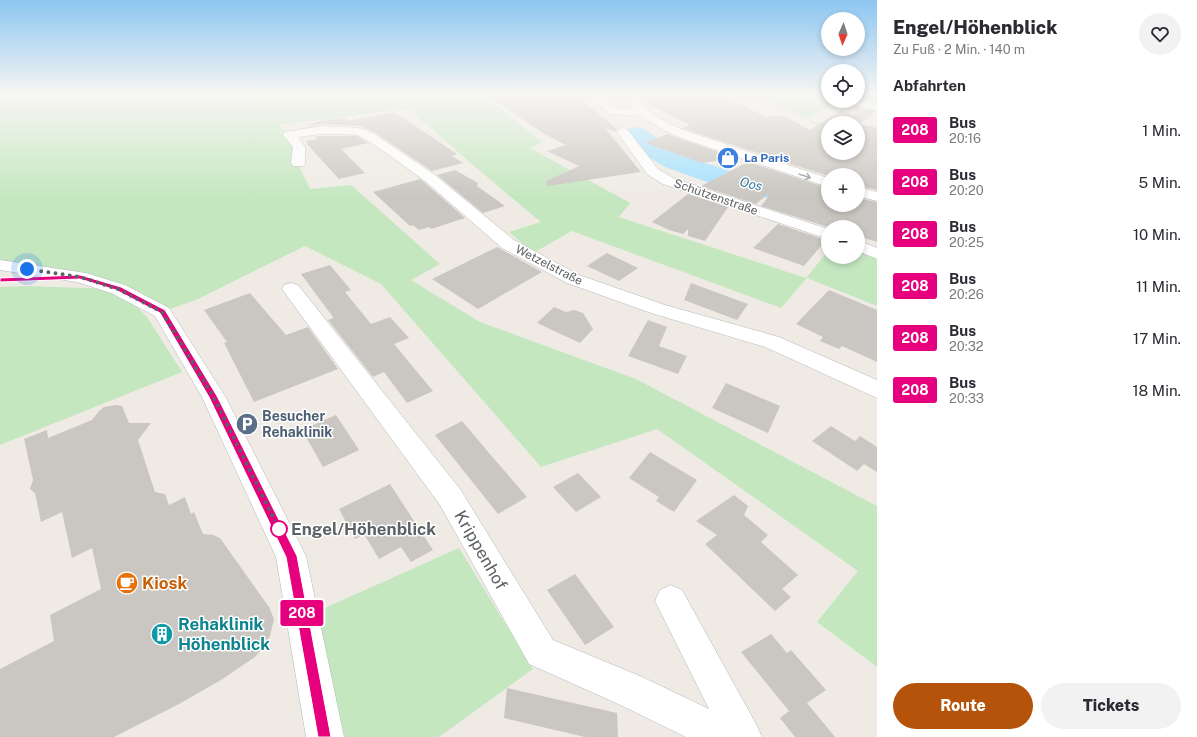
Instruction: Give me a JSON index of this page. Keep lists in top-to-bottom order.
{
  "streets": {
    "street": ["Schützenstraße", "Wetzelstraße", "Krippenhof"]
  },
  "water": ["Oos"],
  "places": {
    "shop": ["La Paris"],
    "parking": ["Besucher Rehaklinik"],
    "other": ["Engel/Höhenblick"],
    "cafe": ["Kiosk"],
    "building": ["Rehaklinik Höhenblick"]
  },
  "lines": ["bus line 208"],
  "north": "bottom",
  "page": {
    "on_map": "208",
    "heading": [
      ["Engel/Höhenblick", "Zu Fuß · 2 Min. · 140 m"],
      "Abfahrten"
    ],
    "map_buttons": ["+", "−"],
    "list": [
      {
        "mark": "208",
        "name": "Bus",
        "note": "20:16",
        "value": "1 Min."
      },
      {
        "mark": "208",
        "name": "Bus",
        "note": "20:20",
        "value": "5 Min."
      },
      {
        "mark": "208",
        "name": "Bus",
        "note": "20:25",
        "value": "10 Min."
      },
      {
        "mark": "208",
        "name": "Bus",
        "note": "20:26",
        "value": "11 Min."
      },
      {
        "mark": "208",
        "name": "Bus",
        "note": "20:32",
        "value": "17 Min."
      },
      {
        "mark": "208",
        "name": "Bus",
        "note": "20:33",
        "value": "18 Min."
      }
    ],
    "buttons": ["Route", "Tickets"]
  }
}
